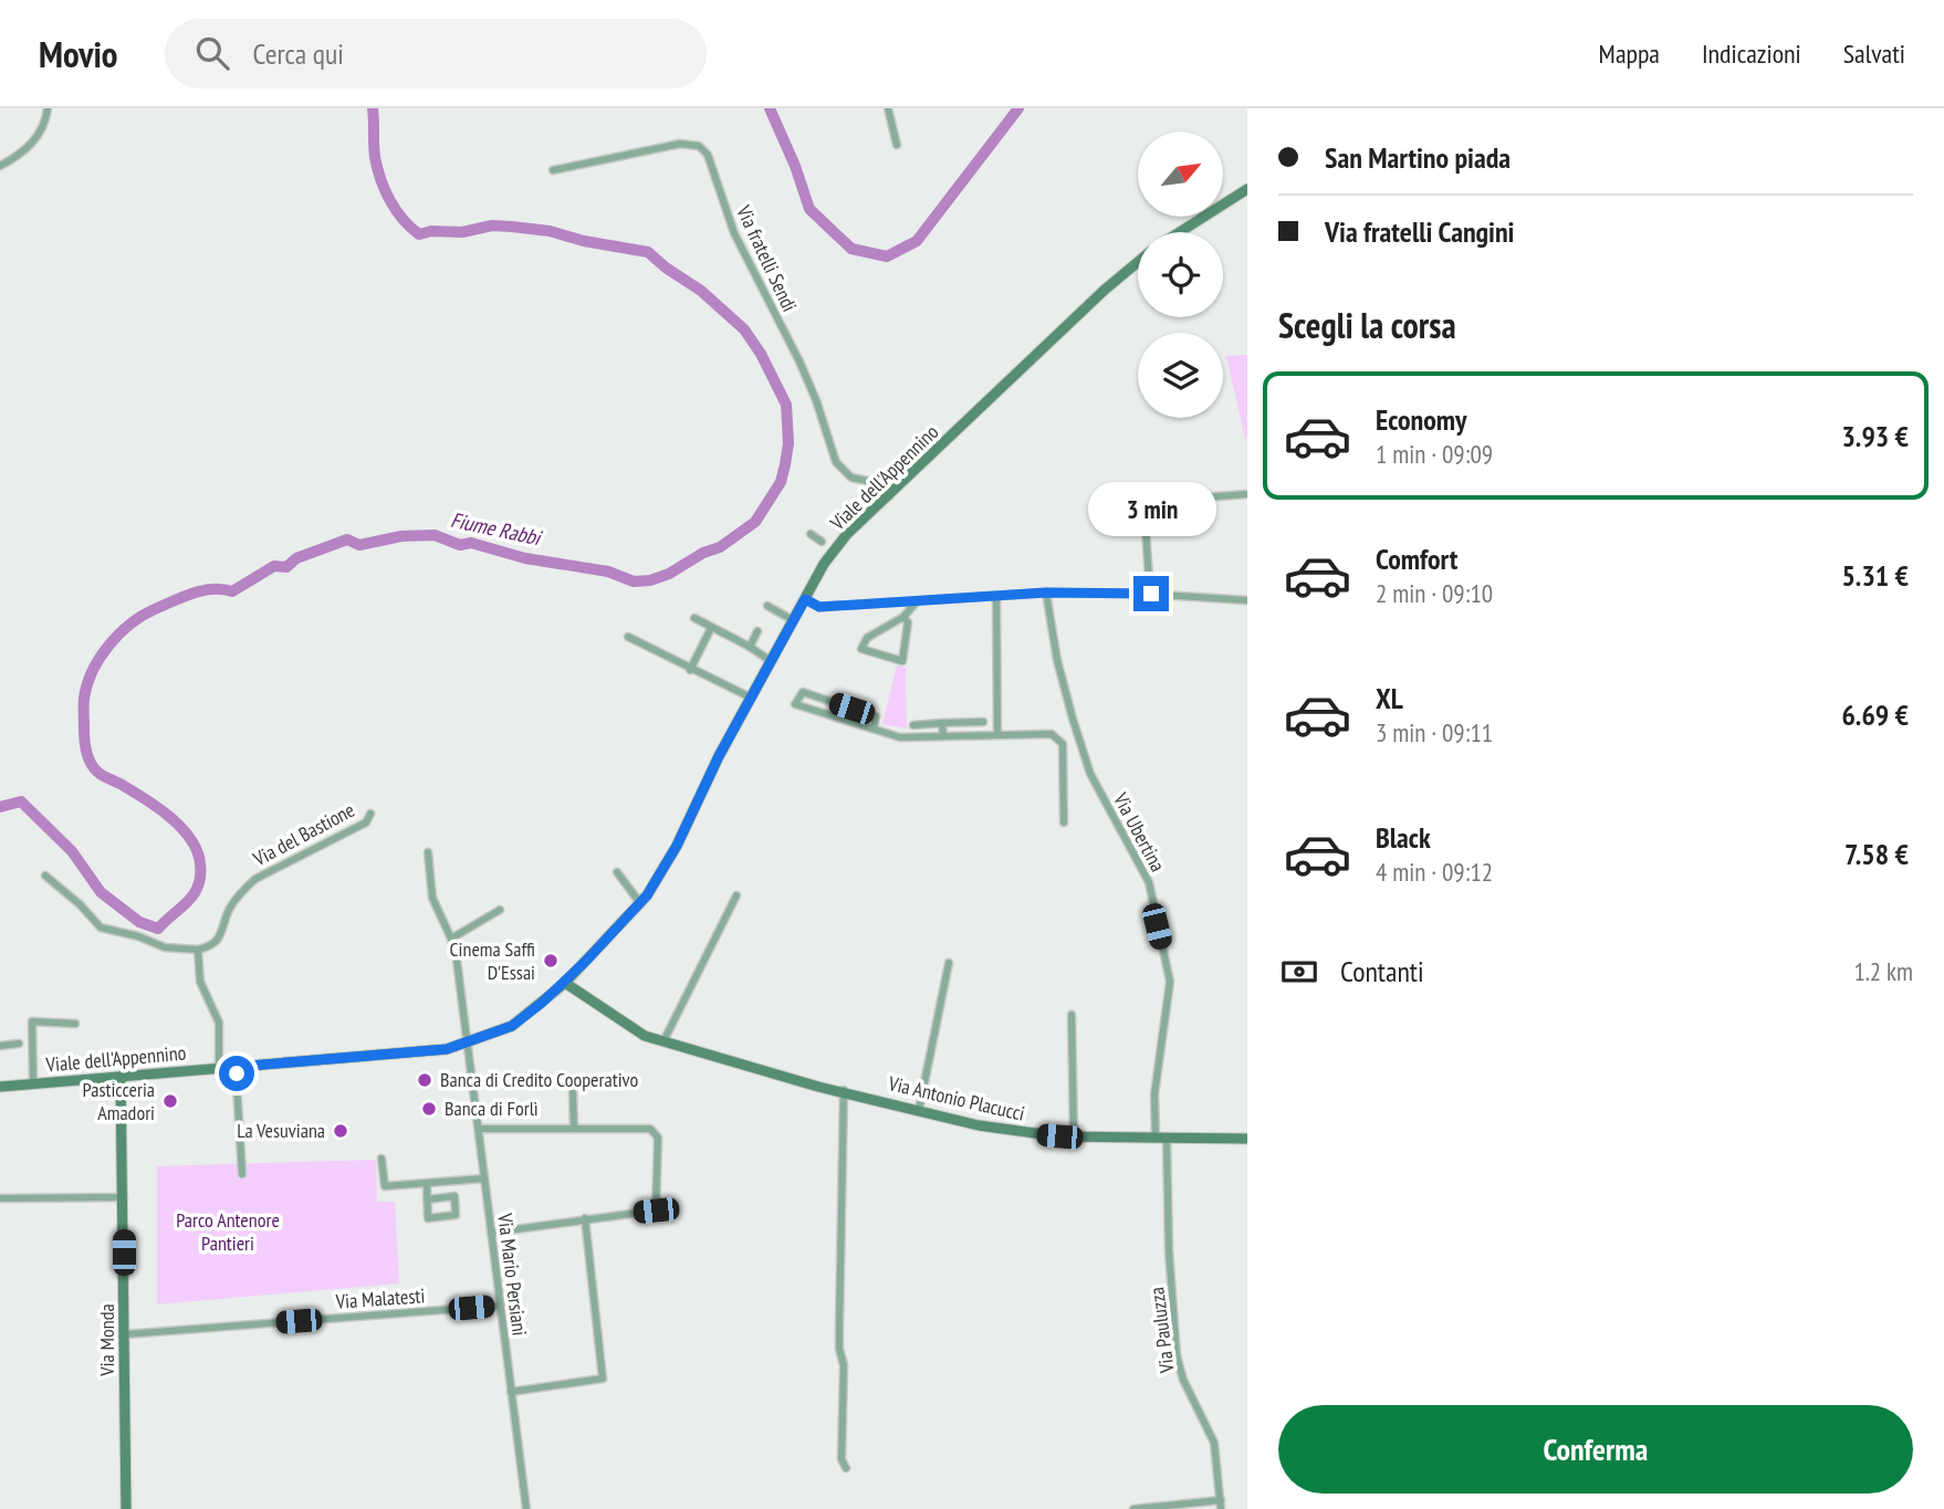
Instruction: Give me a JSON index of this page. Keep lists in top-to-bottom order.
{
  "streets": {
    "main road": ["Viale dell'Appennino", "Via Antonio Placucci", "Via Monda"],
    "street": [
      "Via fratelli Sendi",
      "Via Ubertina",
      "Via del Bastione",
      "Via Mario Persiani",
      "Via Malatesti",
      "Via Pauluzza"
    ]
  },
  "crossings": [
    ["Via fratelli Sendi", "Viale dell'Appennino"],
    ["Viale dell'Appennino", "Via Antonio Placucci"],
    ["Viale dell'Appennino", "Via Mario Persiani"],
    ["Viale dell'Appennino", "Via Monda"],
    ["Via Ubertina", "Via Antonio Placucci"],
    ["Via Ubertina", "Via Pauluzza"],
    ["Via Antonio Placucci", "Via Pauluzza"],
    ["Via Mario Persiani", "Via Malatesti"],
    ["Via Malatesti", "Via Monda"]
  ],
  "water": ["Fiume Rabbi"],
  "parks": ["Parco Antenore Pantieri"],
  "places": [
    "Cinema Saffi D'Essai",
    "Banca di Credito Cooperativo",
    "Pasticceria Amadori",
    "Banca di Forlì",
    "La Vesuviana"
  ],
  "north": "top right",
  "page": {
    "header": "Movio",
    "search": "Cerca qui",
    "nav": ["Mappa", "Indicazioni", "Salvati"],
    "banner": ["San Martino piada", "Via fratelli Cangini"],
    "heading": "Scegli la corsa",
    "list": [
      {
        "name": "Economy",
        "note": "1 min · 09:09",
        "value": "3.93 €"
      },
      {
        "name": "Comfort",
        "note": "2 min · 09:10",
        "value": "5.31 €"
      },
      {
        "name": "XL",
        "note": "3 min · 09:11",
        "value": "6.69 €"
      },
      {
        "name": "Black",
        "note": "4 min · 09:12",
        "value": "7.58 €"
      }
    ],
    "bubble": "3 min",
    "pay": ["Contanti", "1.2 km"],
    "buttons": "Conferma"
  }
}
